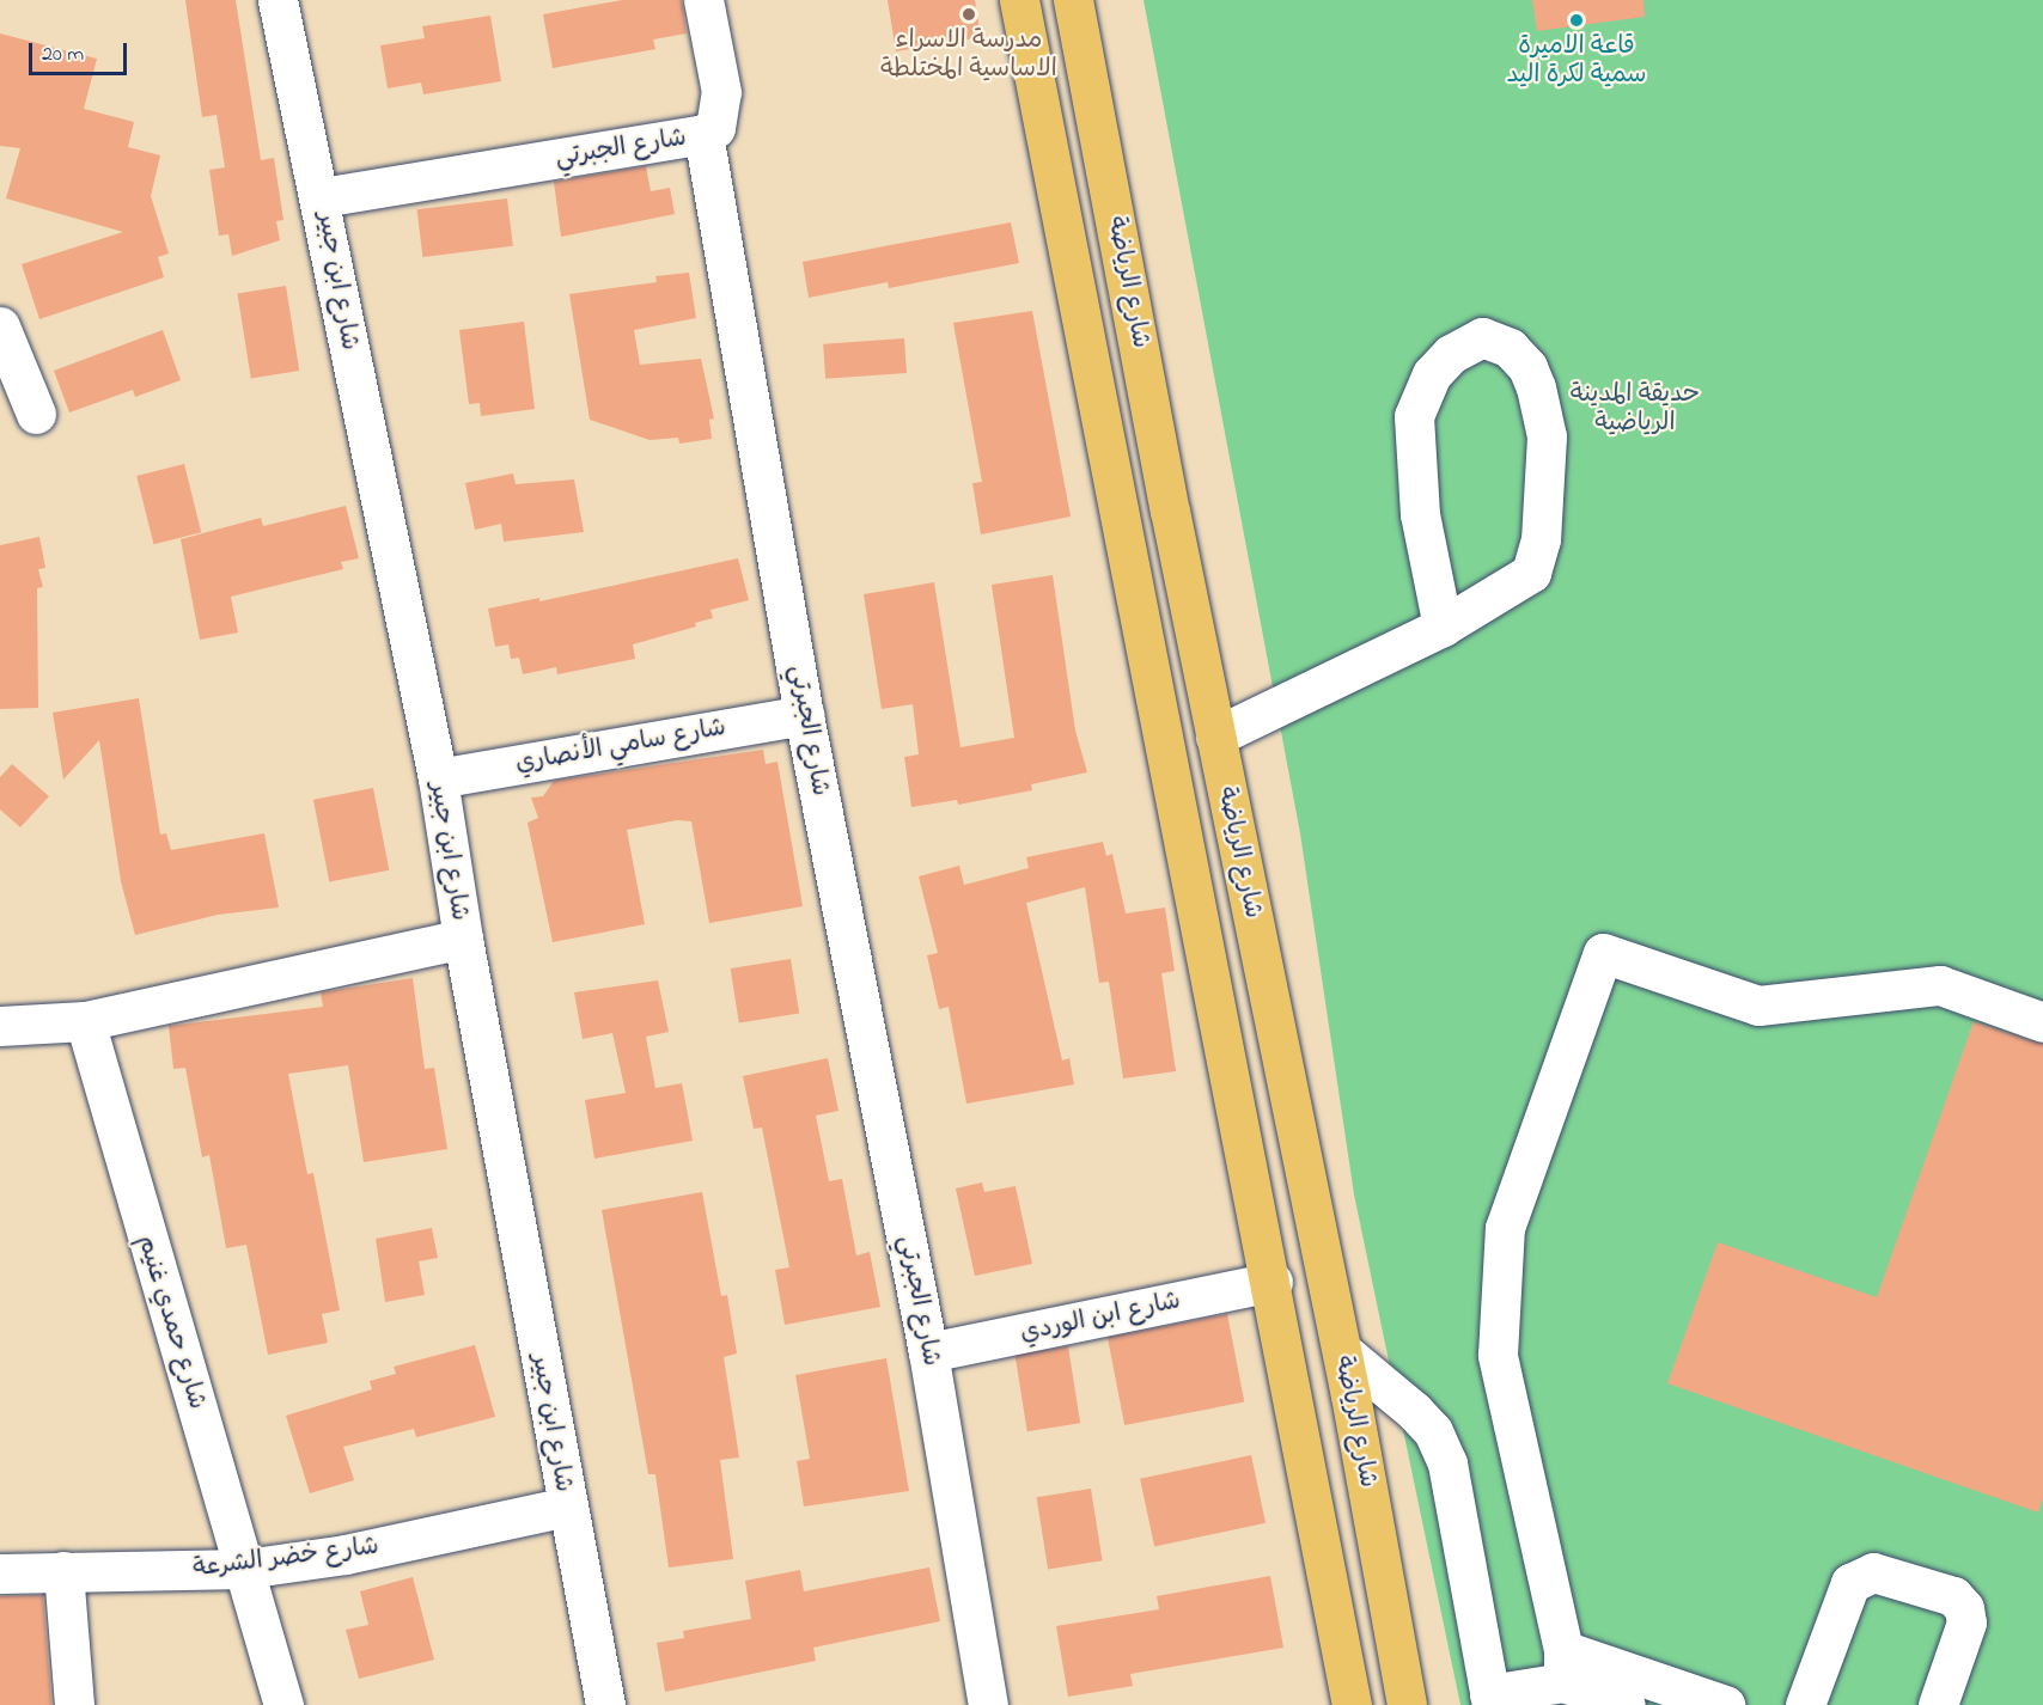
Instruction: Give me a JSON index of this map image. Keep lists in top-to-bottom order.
{
  "streets": {
    "main road": ["شارع الرياضة"],
    "street": [
      "شارع الجبرتي",
      "شارع ابن جبير",
      "شارع سامي الأنصاري",
      "شارع ابن الوردي",
      "شارع حمدي غنيم",
      "شارع خضر الشرعة"
    ]
  },
  "crossings": [
    ["شارع الجبرتي", "شارع ابن جبير"],
    ["شارع الجبرتي", "شارع سامي الأنصاري"],
    ["شارع الجبرتي", "شارع ابن الوردي"],
    ["شارع ابن جبير", "شارع سامي الأنصاري"],
    ["شارع ابن جبير", "شارع خضر الشرعة"],
    ["شارع الرياضة", "شارع ابن الوردي"],
    ["شارع حمدي غنيم", "شارع خضر الشرعة"]
  ],
  "parks": ["حديقة المدينة الرياضية"],
  "places": ["مدرسة الاسراء الاساسية المختلطة", "قاعة الاميرة سمية لكرة اليد"],
  "scale_bar": "20 m"
}
